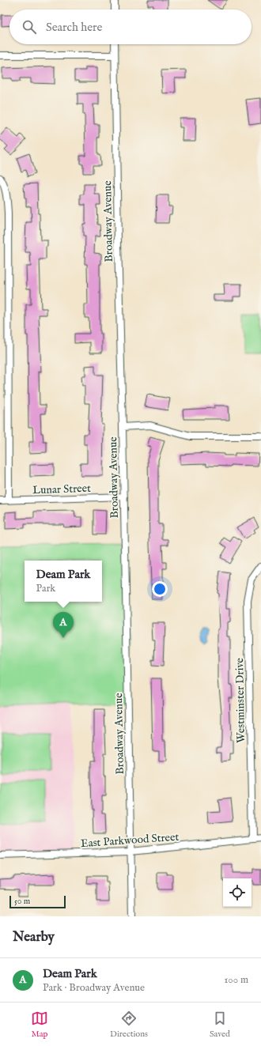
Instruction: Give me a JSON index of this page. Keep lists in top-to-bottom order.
{
  "streets": {
    "street": [
      "Broadway Avenue",
      "Lunar Street",
      "Westminster Drive",
      "East Parkwood Street"
    ]
  },
  "crossings": [
    ["Broadway Avenue", "Lunar Street"],
    ["Broadway Avenue", "East Parkwood Street"],
    ["Westminster Drive", "East Parkwood Street"]
  ],
  "scale_bar": "50 m",
  "page": {
    "search": "Search here",
    "popup": ["Deam Park", "Park"],
    "pins": "A",
    "scale": "50 m",
    "heading": "Nearby",
    "list": [
      {
        "mark": "A",
        "name": "Deam Park",
        "note": "Park · Broadway Avenue",
        "value": "100 m"
      }
    ],
    "nav": ["Map", "Directions", "Saved"]
  }
}
